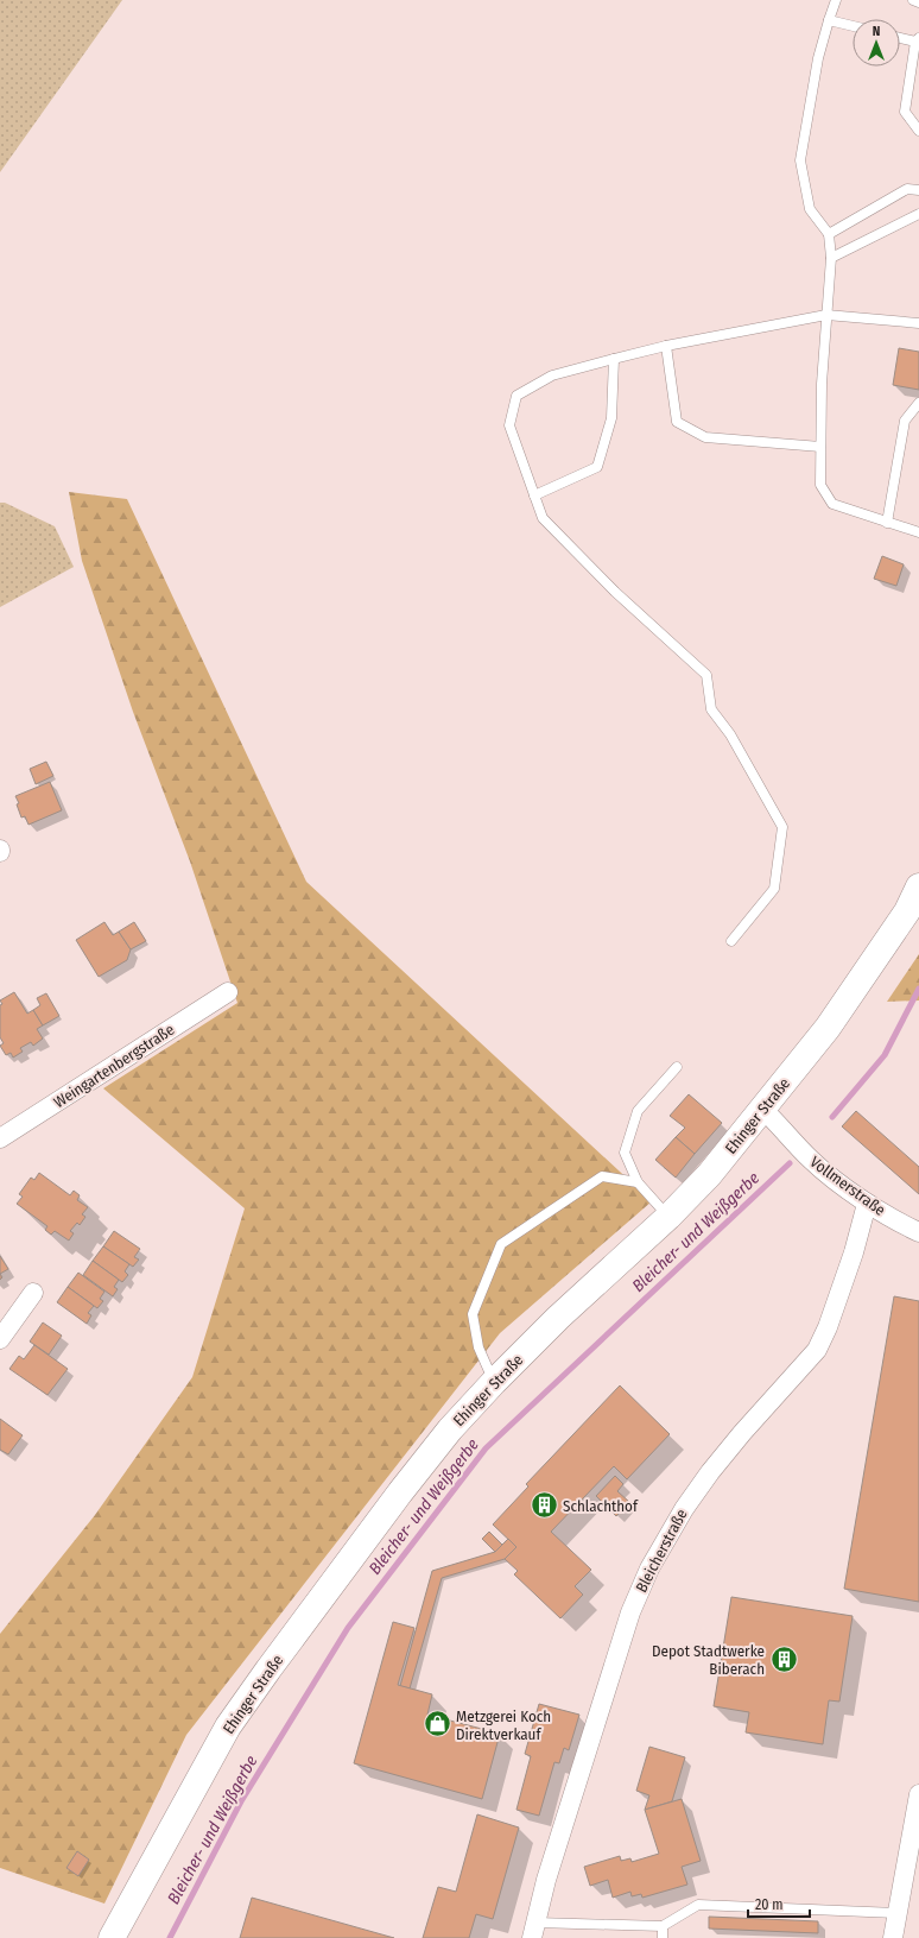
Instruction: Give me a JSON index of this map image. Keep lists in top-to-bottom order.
{
  "streets": {
    "main road": ["Ehinger Straße"],
    "street": ["Weingartenbergstraße", "Vollmerstraße", "Bleicherstraße"]
  },
  "crossings": [
    ["Ehinger Straße", "Vollmerstraße"],
    ["Vollmerstraße", "Bleicherstraße"]
  ],
  "water": ["Bleicher- und Weißgerbe"],
  "places": {
    "building": ["Schlachthof", "Depot Stadtwerke Biberach"],
    "shop": ["Metzgerei Koch Direktverkauf"]
  },
  "scale_bar": "20 m",
  "north": "top"
}
